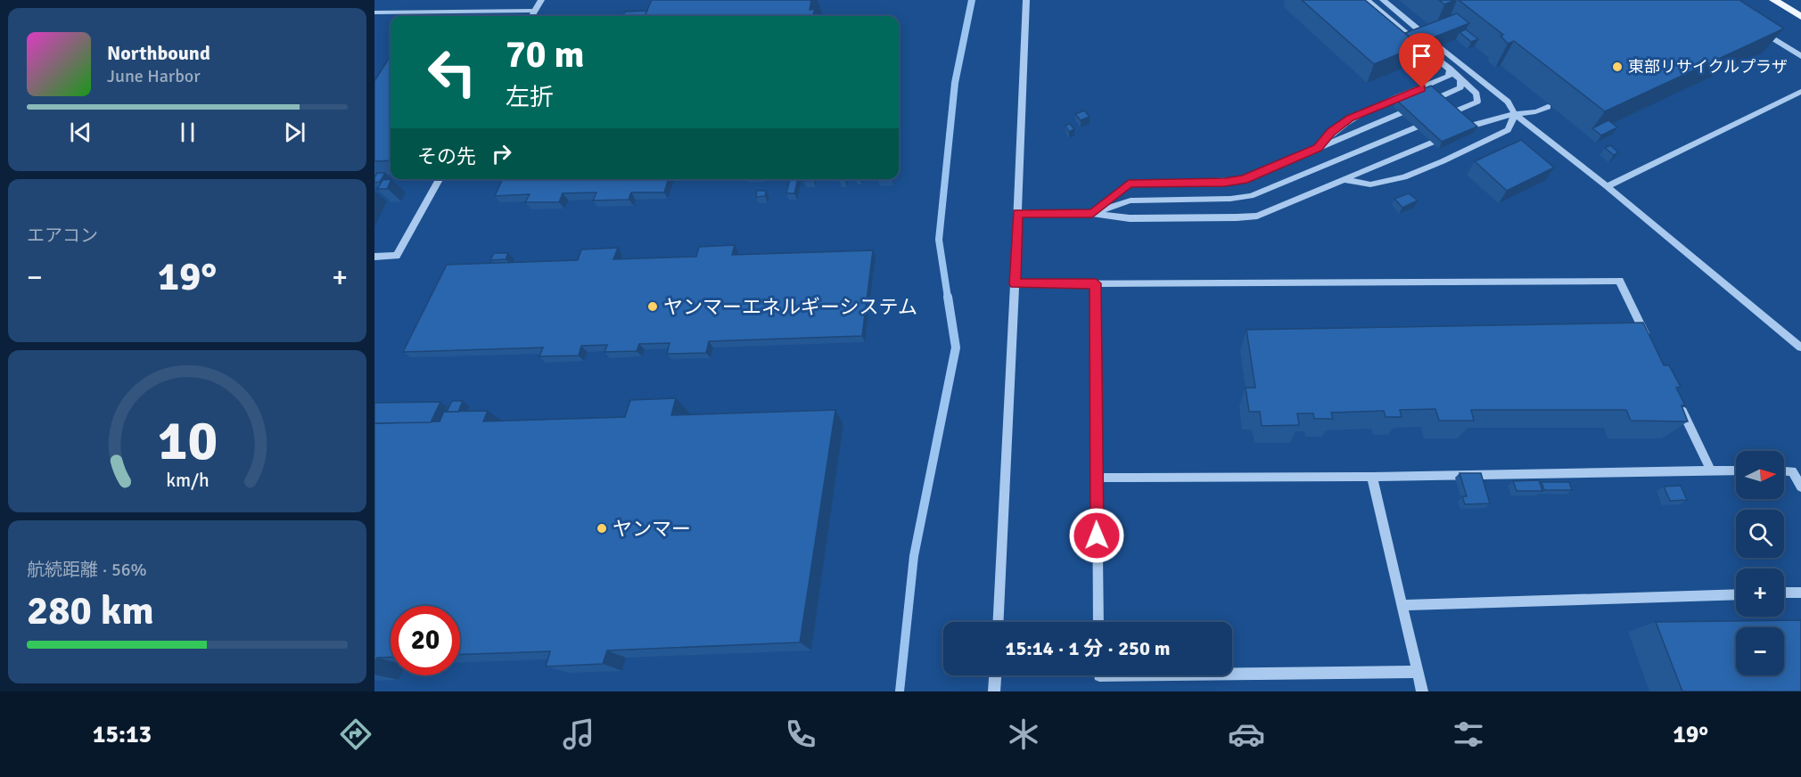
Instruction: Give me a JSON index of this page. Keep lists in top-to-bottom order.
{
  "places": ["東部リサイクルプラザ", "ヤンマーエネルギーシステム", "ヤンマー"],
  "north": "right",
  "page": {
    "turn": ["70 m", "左折"],
    "song": ["Northbound", "June Harbor"],
    "then": "その先",
    "tile": [
      "エアコン",
      ["航続距離 · 56%", "280 km"]
    ],
    "heat": ["−", "19°", "+"],
    "map_buttons": ["+", "−"],
    "limit": "20",
    "trip": "15:14 · 1 分 · 250 m",
    "tabs": ["15:13", "19°"],
    "gauge": ["10", "km/h"]
  }
}
